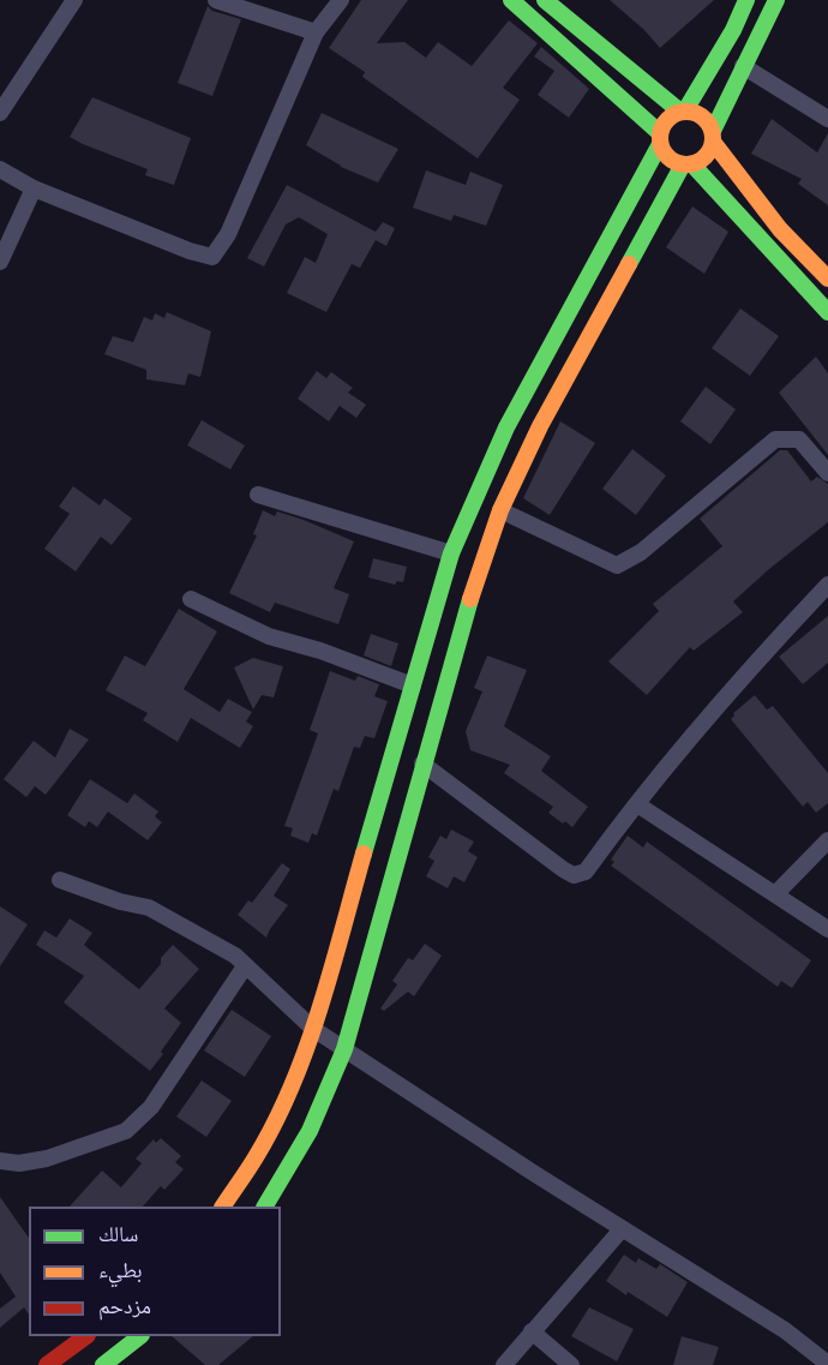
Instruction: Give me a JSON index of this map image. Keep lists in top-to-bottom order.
{
  "legend": ["سالك", "بطيء", "مزدحم"]
}
